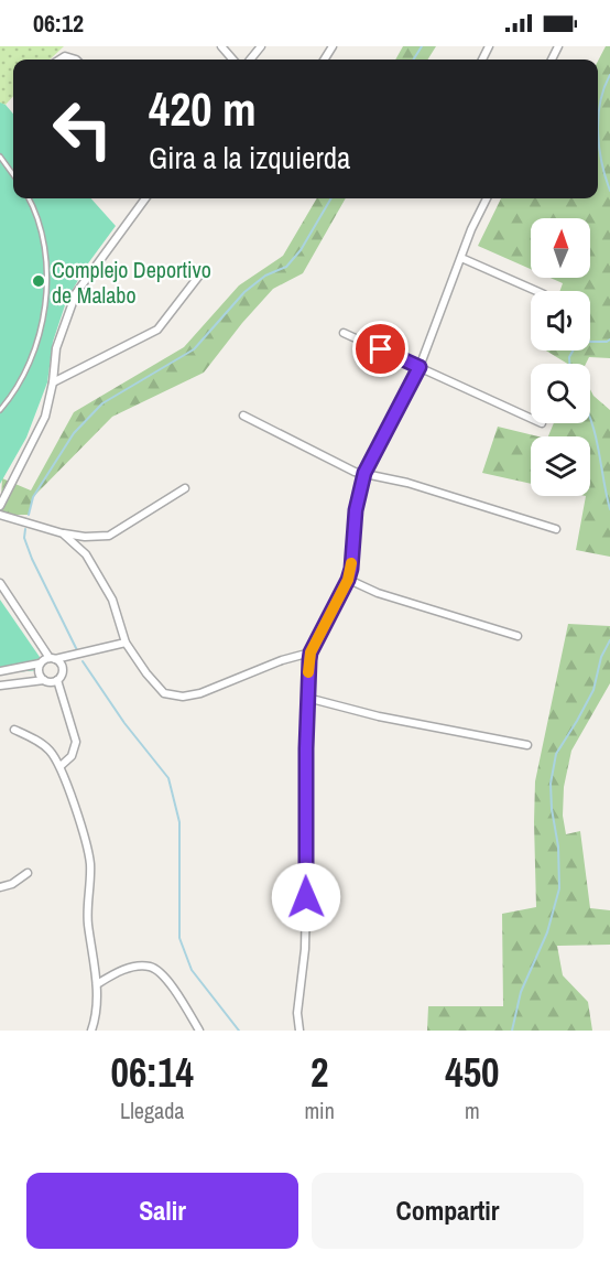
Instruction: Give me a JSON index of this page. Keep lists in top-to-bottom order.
{
  "places": ["Complejo Deportivo de Malabo"],
  "north": "top",
  "page": {
    "status": "06:12",
    "turn": ["420 m", "Gira a la izquierda"],
    "eta": [
      "06:14",
      "Llegada",
      "2",
      "min",
      "450",
      "m"
    ],
    "buttons": ["Salir", "Compartir"]
  }
}
